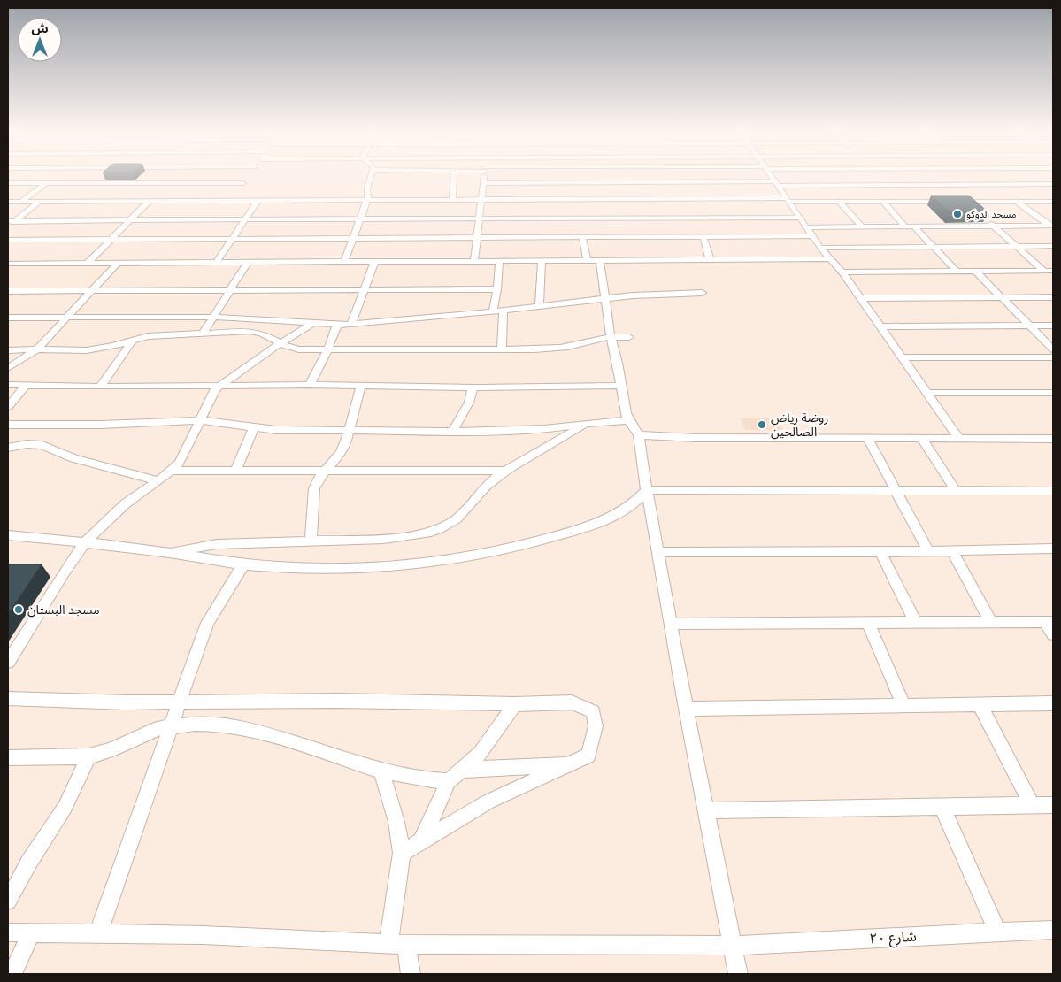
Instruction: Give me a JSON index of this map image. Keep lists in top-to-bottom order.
{
  "streets": {
    "street": ["شارع ٢٠"]
  },
  "places": ["مسجد الدوكو", "روضة رياض الصالحين", "مسجد البستان"],
  "north": "top"
}
